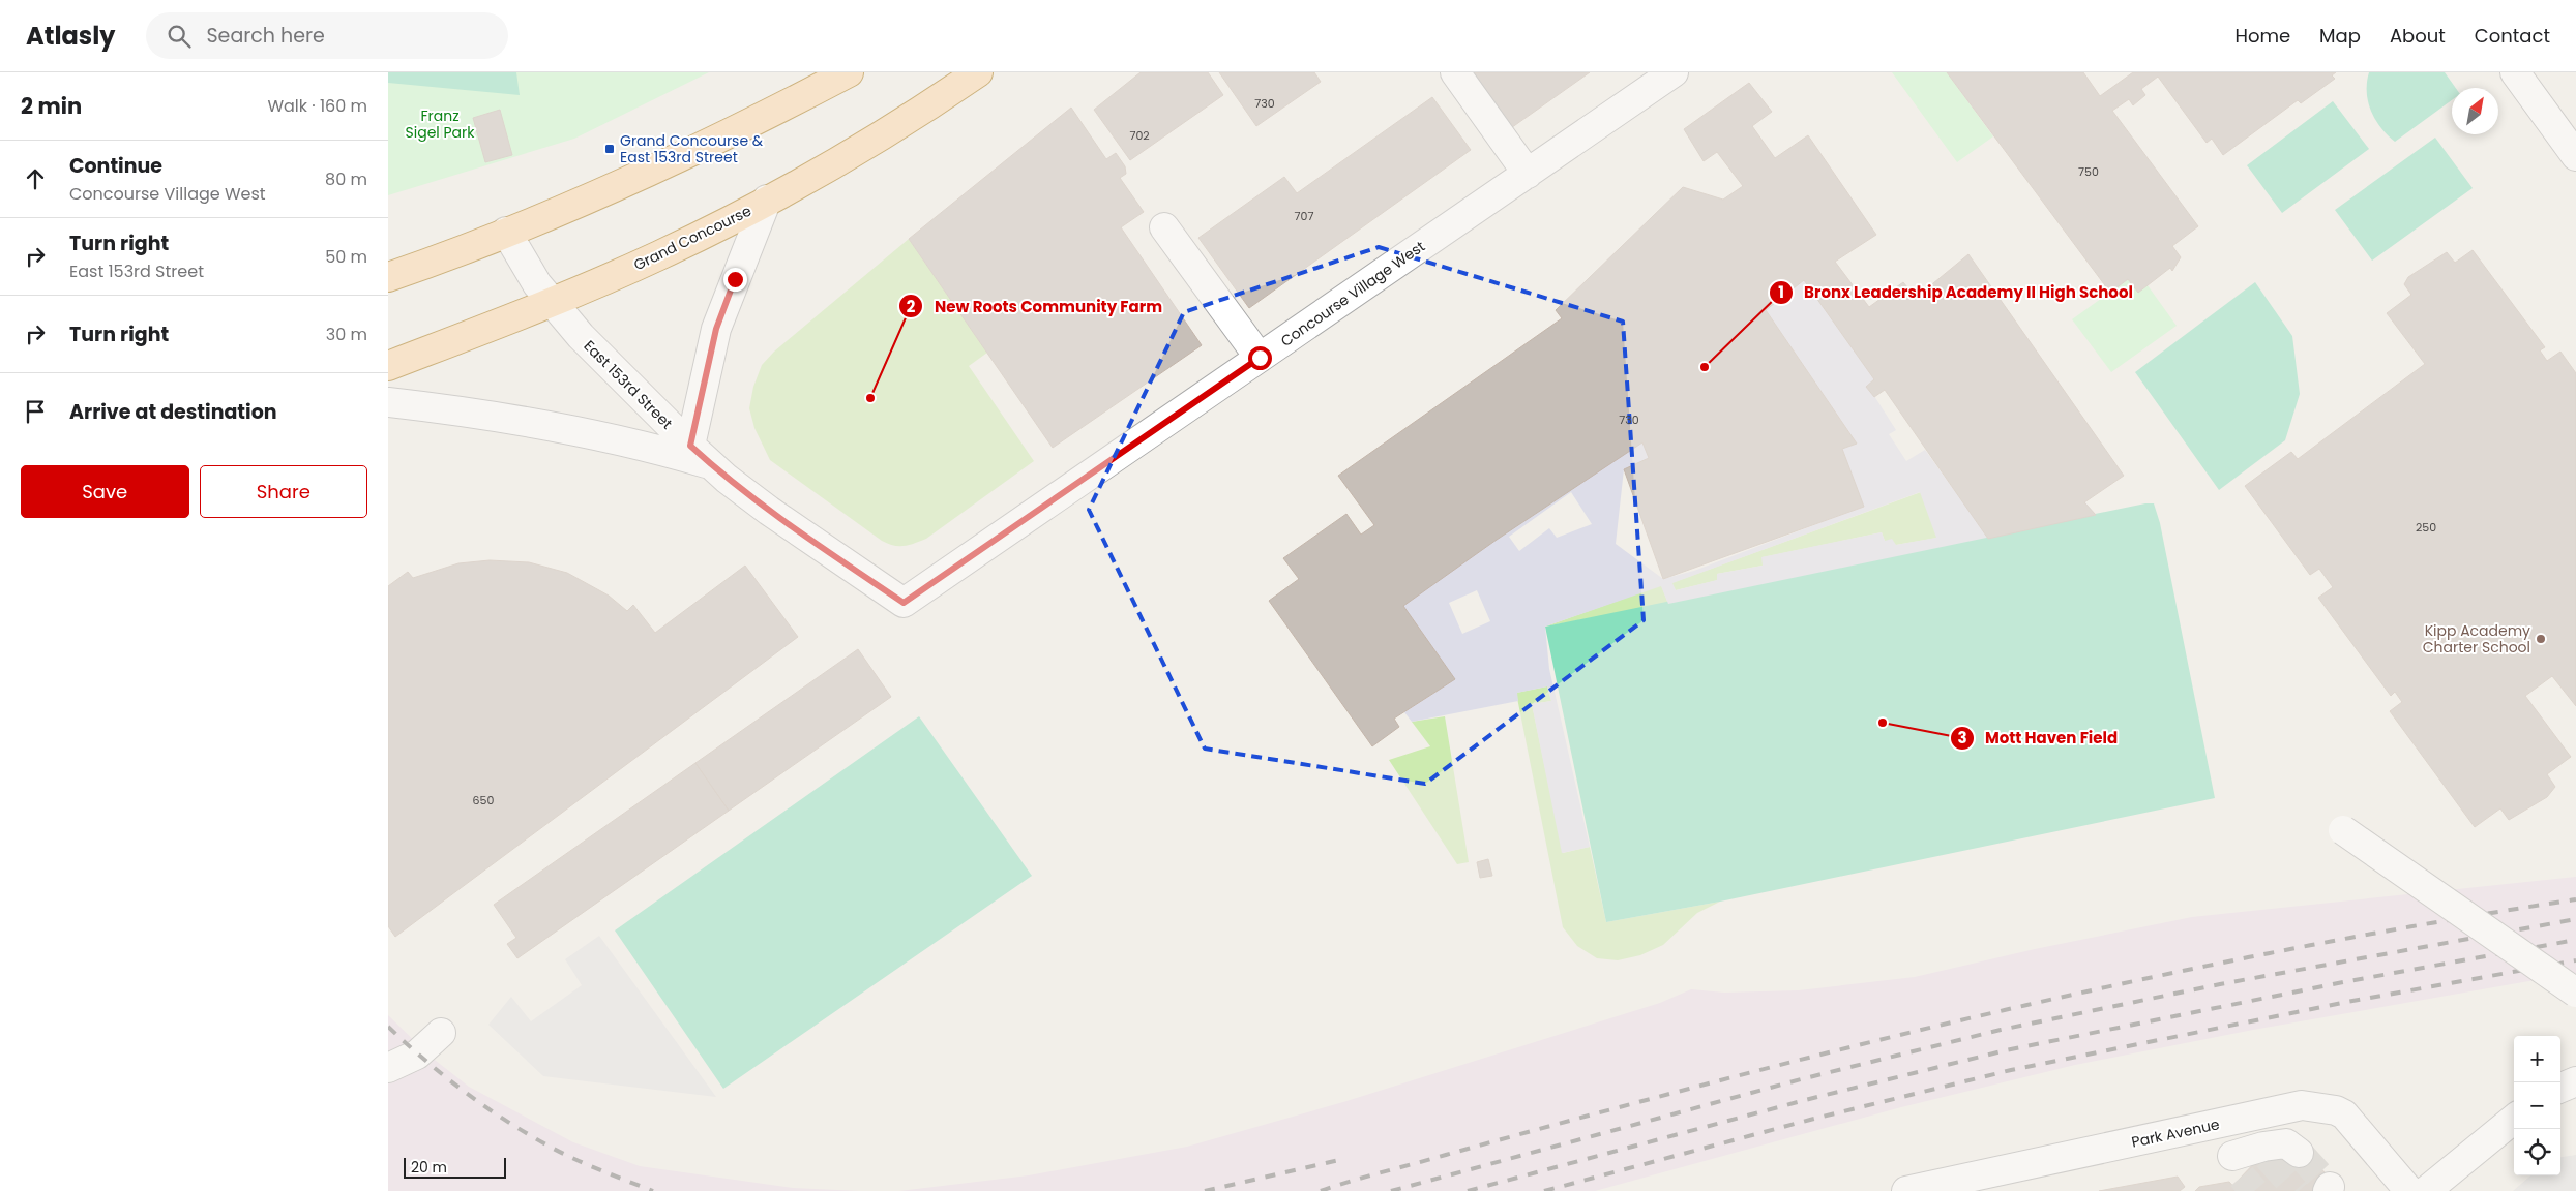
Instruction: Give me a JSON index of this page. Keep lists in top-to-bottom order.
{
  "streets": {
    "main road": ["Grand Concourse"],
    "street": ["Concourse Village West", "East 153rd Street", "Park Avenue"]
  },
  "crossings": [
    ["Grand Concourse", "East 153rd Street"],
    ["Concourse Village West", "East 153rd Street"]
  ],
  "parks": ["Franz Sigel Park"],
  "places": {
    "transit": ["Grand Concourse & East 153rd Street"],
    "other": [
      "Bronx Leadership Academy II High School",
      "New Roots Community Farm",
      "Kipp Academy Charter School",
      "Mott Haven Field"
    ]
  },
  "house_numbers": [
    "730",
    "702",
    "750",
    "707",
    "730",
    "250",
    "650"
  ],
  "scale_bar": "20 m",
  "north": "top right",
  "page": {
    "header": "Atlasly",
    "search": "Search here",
    "nav": [
      "Home",
      "Map",
      "About",
      "Contact"
    ],
    "heading": ["2 min", "Walk · 160 m"],
    "list": [
      ["Continue", "Concourse Village West", "80 m"],
      ["Turn right", "East 153rd Street", "50 m"],
      ["Turn right", "30 m"],
      "Arrive at destination"
    ],
    "buttons": ["Save", "Share"],
    "map_buttons": ["+", "−"],
    "scale": "20 m"
  }
}
